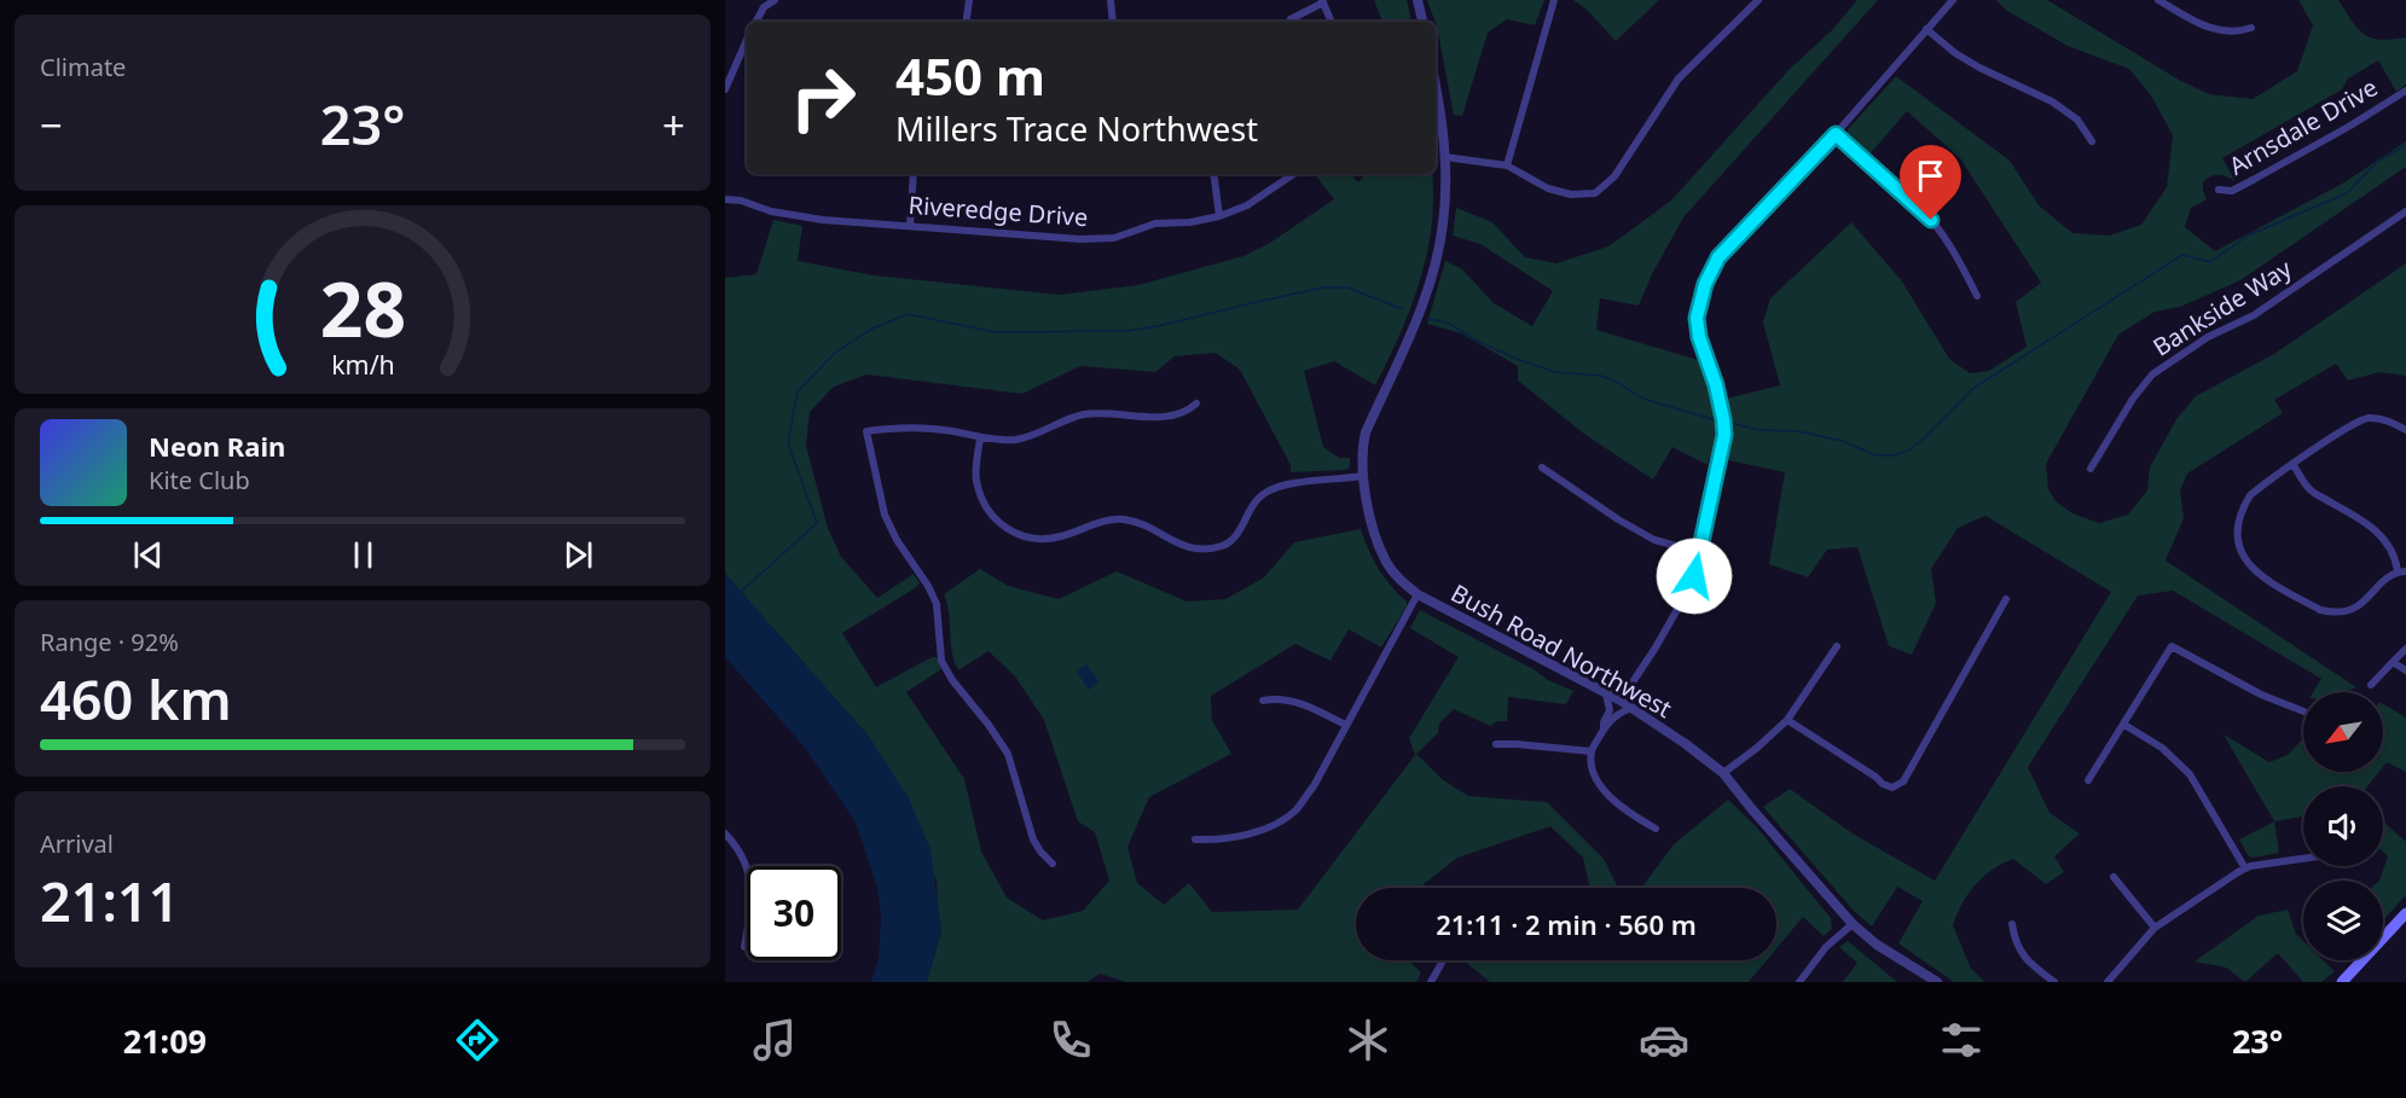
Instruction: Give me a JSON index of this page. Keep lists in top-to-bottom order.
{
  "streets": {
    "street": [
      "Arnsdale Drive",
      "Riveredge Drive",
      "Bankside Way",
      "Bush Road Northwest"
    ]
  },
  "north": "bottom left",
  "page": {
    "tile": [
      "Climate",
      ["Range · 92%", "460 km"],
      ["Arrival", "21:11"]
    ],
    "turn": ["450 m", "Millers Trace Northwest"],
    "heat": ["−", "23°", "+"],
    "song": ["Neon Rain", "Kite Club"],
    "limit": "30",
    "trip": "21:11 · 2 min · 560 m",
    "tabs": ["21:09", "23°"],
    "gauge": ["28", "km/h"]
  }
}
